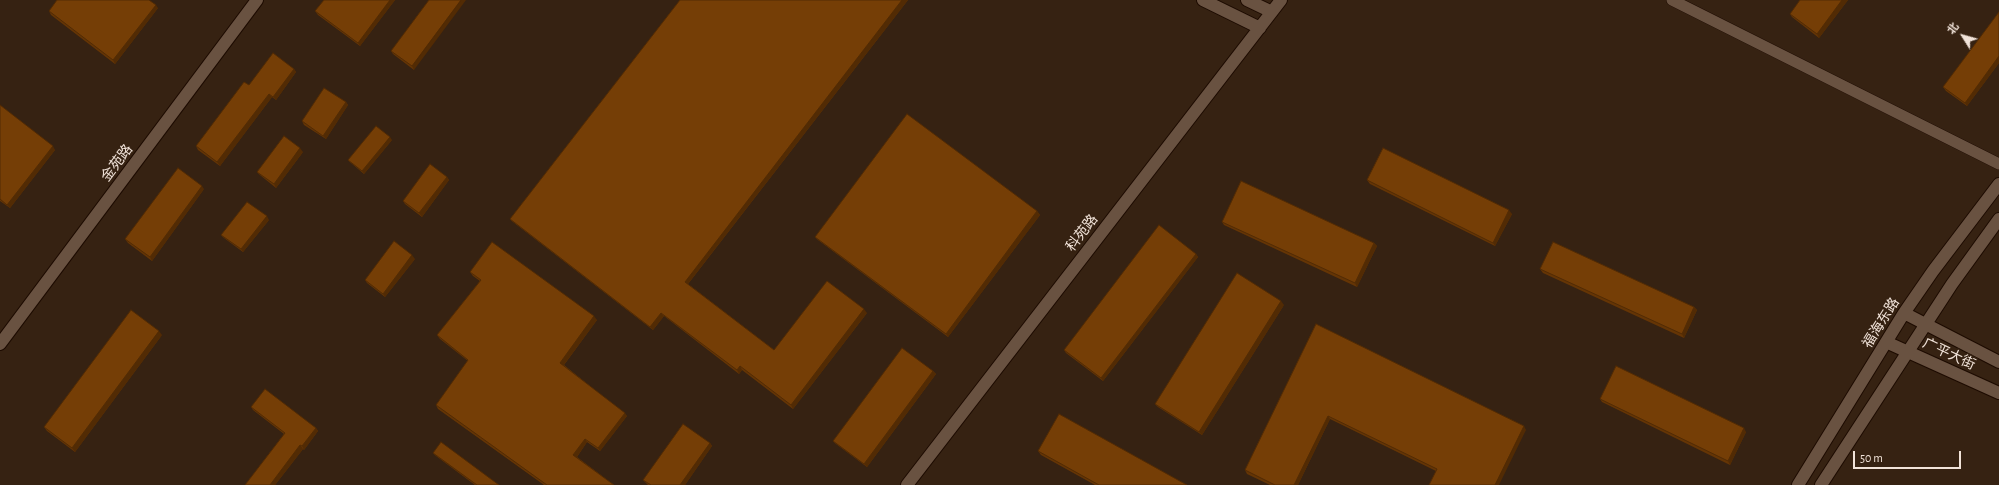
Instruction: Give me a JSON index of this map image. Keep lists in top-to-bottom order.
{
  "streets": {
    "street": [
      "金苑路",
      "科苑路",
      "福海东路",
      "广平大街"
    ]
  },
  "crossings": [
    ["福海东路", "广平大街"]
  ],
  "scale_bar": "50 m",
  "north": "top left"
}
